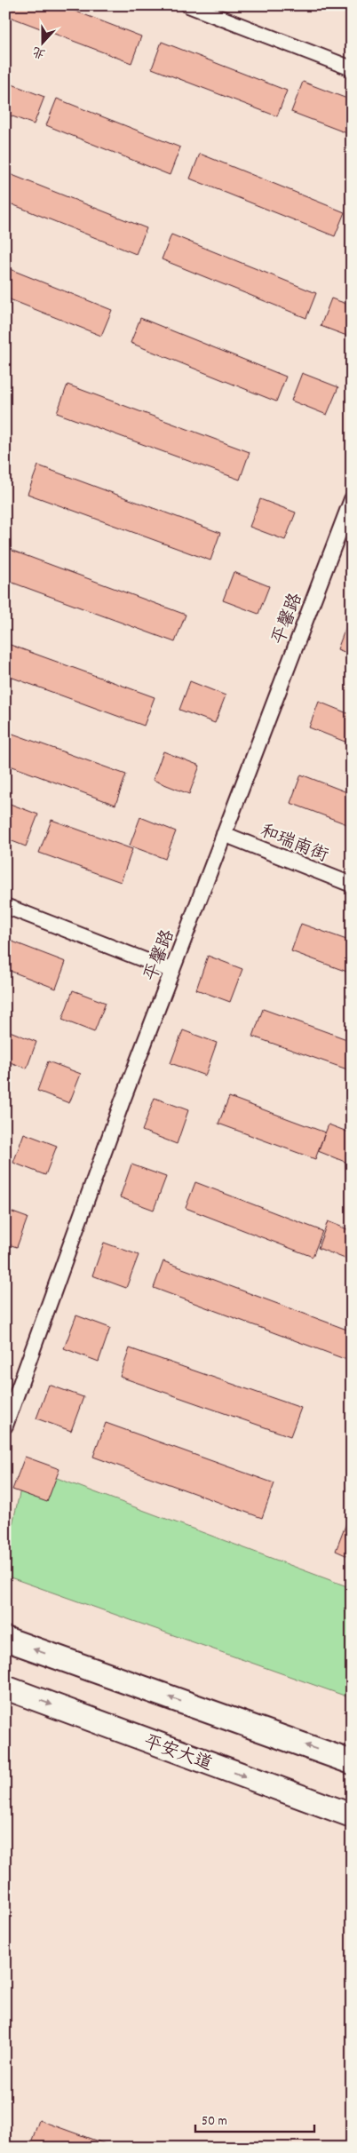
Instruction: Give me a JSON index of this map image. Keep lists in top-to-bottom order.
{
  "streets": {
    "main road": ["平安大道"],
    "street": ["平馨路", "和瑞南街"]
  },
  "crossings": [
    ["平馨路", "和瑞南街"]
  ],
  "scale_bar": "50 m",
  "north": "bottom"
}
